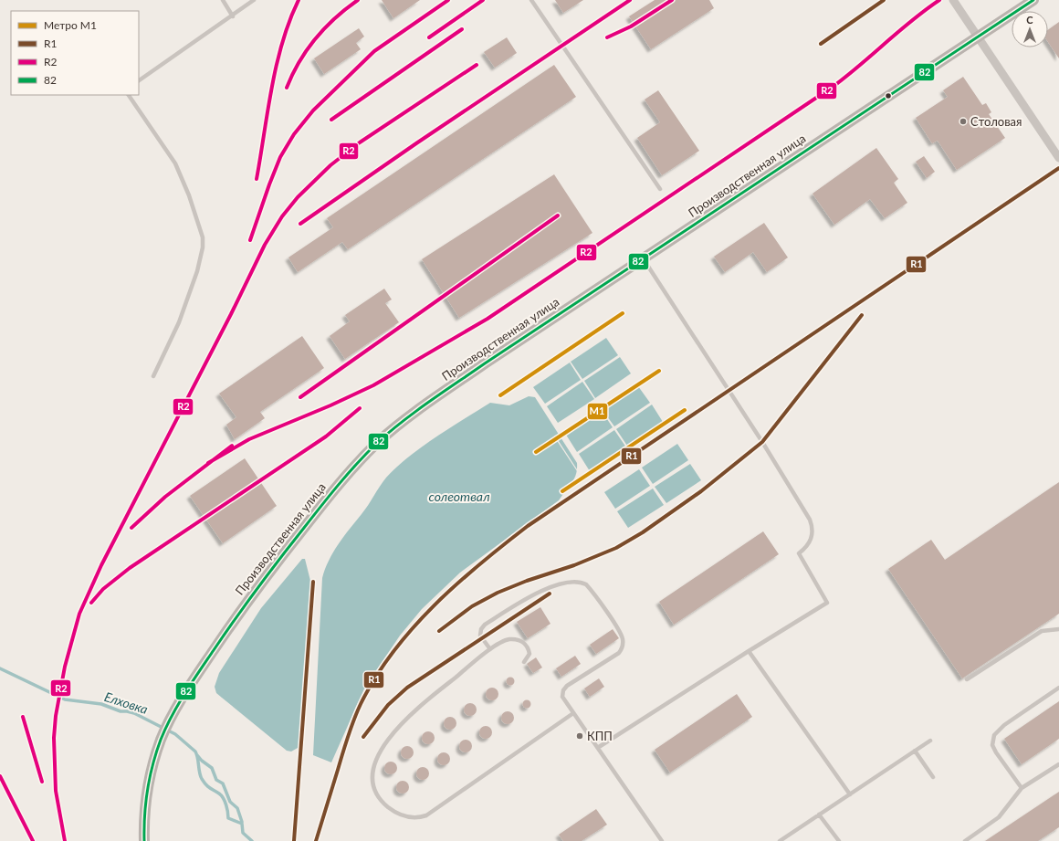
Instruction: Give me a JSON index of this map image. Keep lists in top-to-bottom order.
{
  "streets": {
    "main road": ["Производственная улица"]
  },
  "water": ["солеотвал", "Елховка"],
  "places": ["Cтоловая", "КПП"],
  "lines": [
    "transit line R1",
    "transit line R2",
    "transit line 82",
    "metro line M1"
  ],
  "legend": [
    "Метро M1",
    "R1",
    "R2",
    "82"
  ],
  "north": "top"
}
